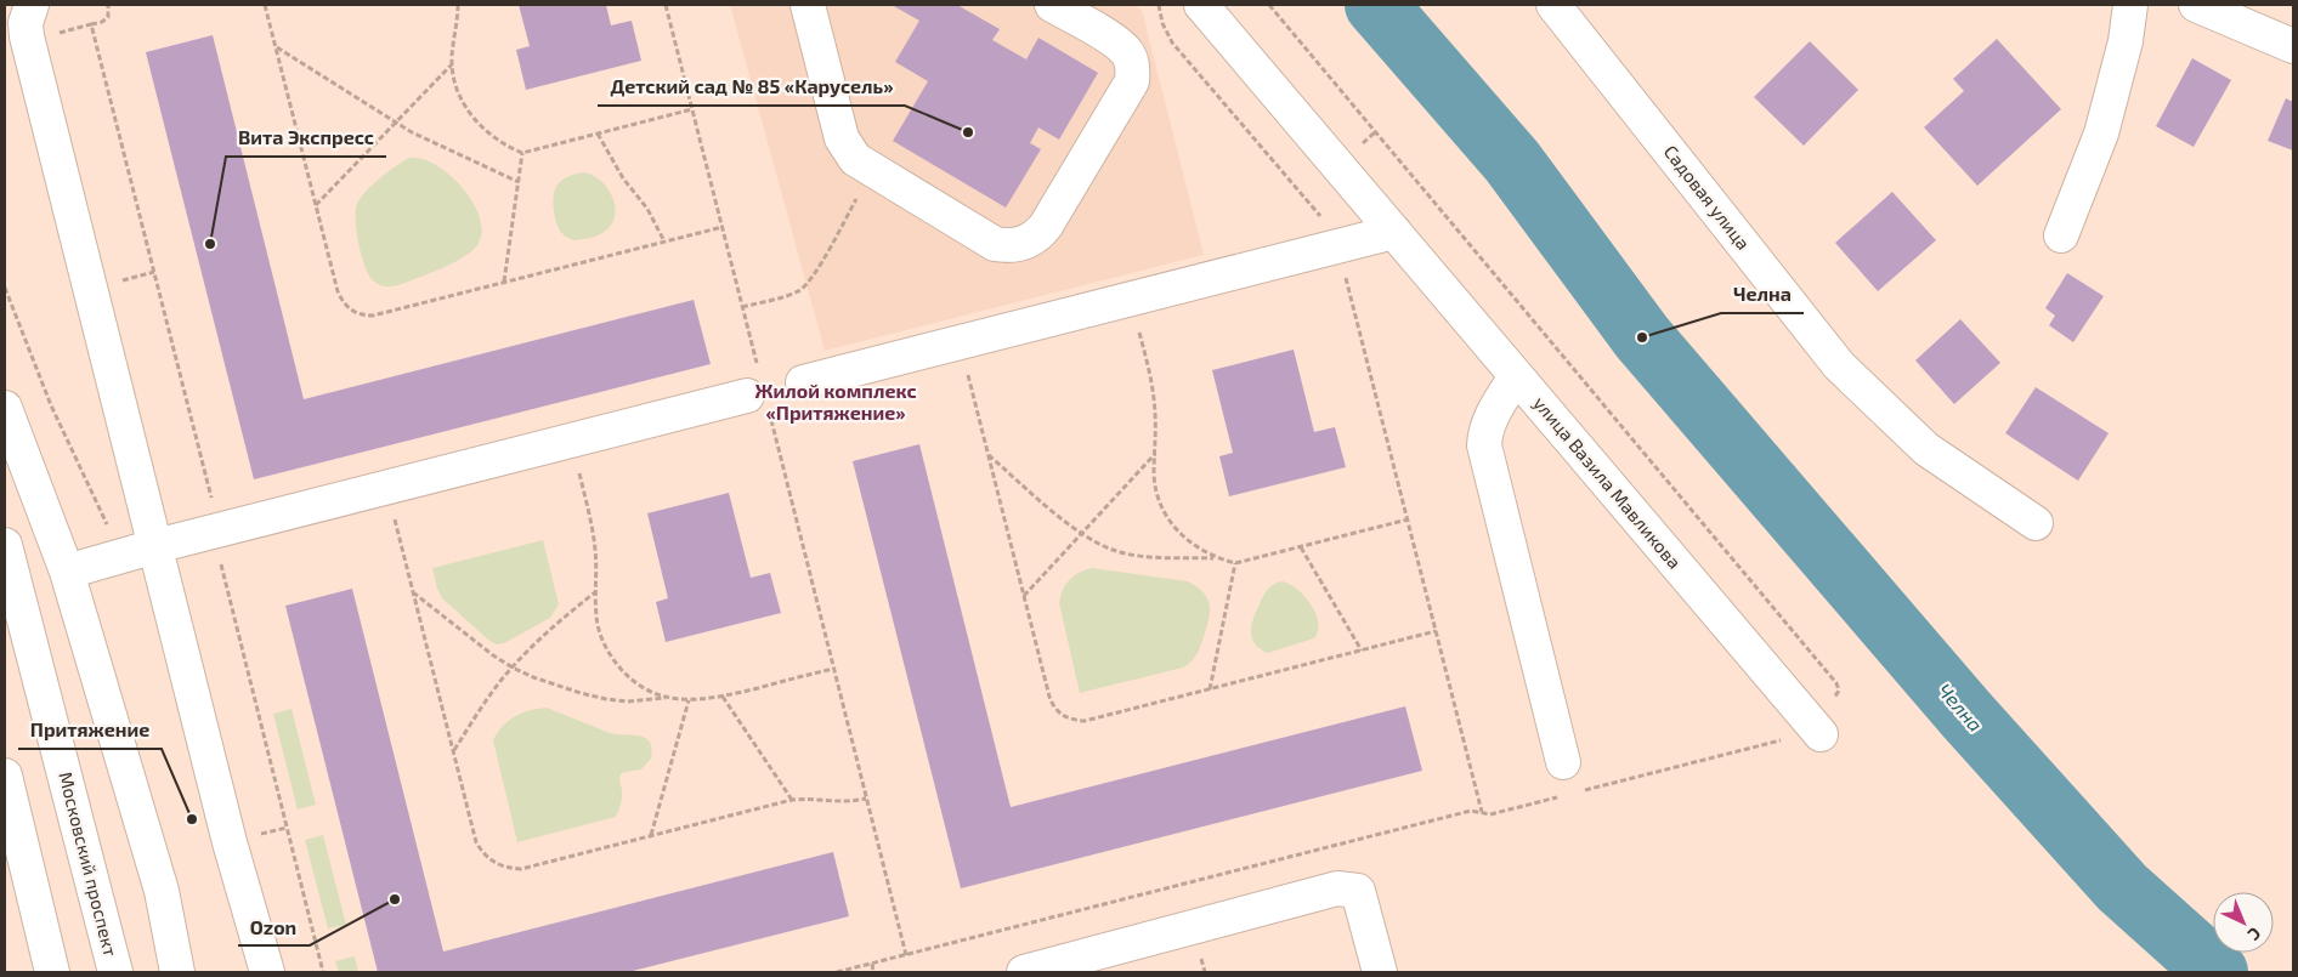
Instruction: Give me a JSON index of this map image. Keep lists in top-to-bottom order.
{
  "streets": {
    "street": ["Садовая улица", "улица Вазила Мавликова", "Московский проспект"]
  },
  "districts": ["Жилой комплекс «Притяжение»"],
  "water": ["Челна"],
  "places": [
    "Детский сад № 85 «Карусель»",
    "Вита Экспресс",
    "Челна",
    "Притяжение",
    "Ozon"
  ],
  "north": "bottom right"
}
